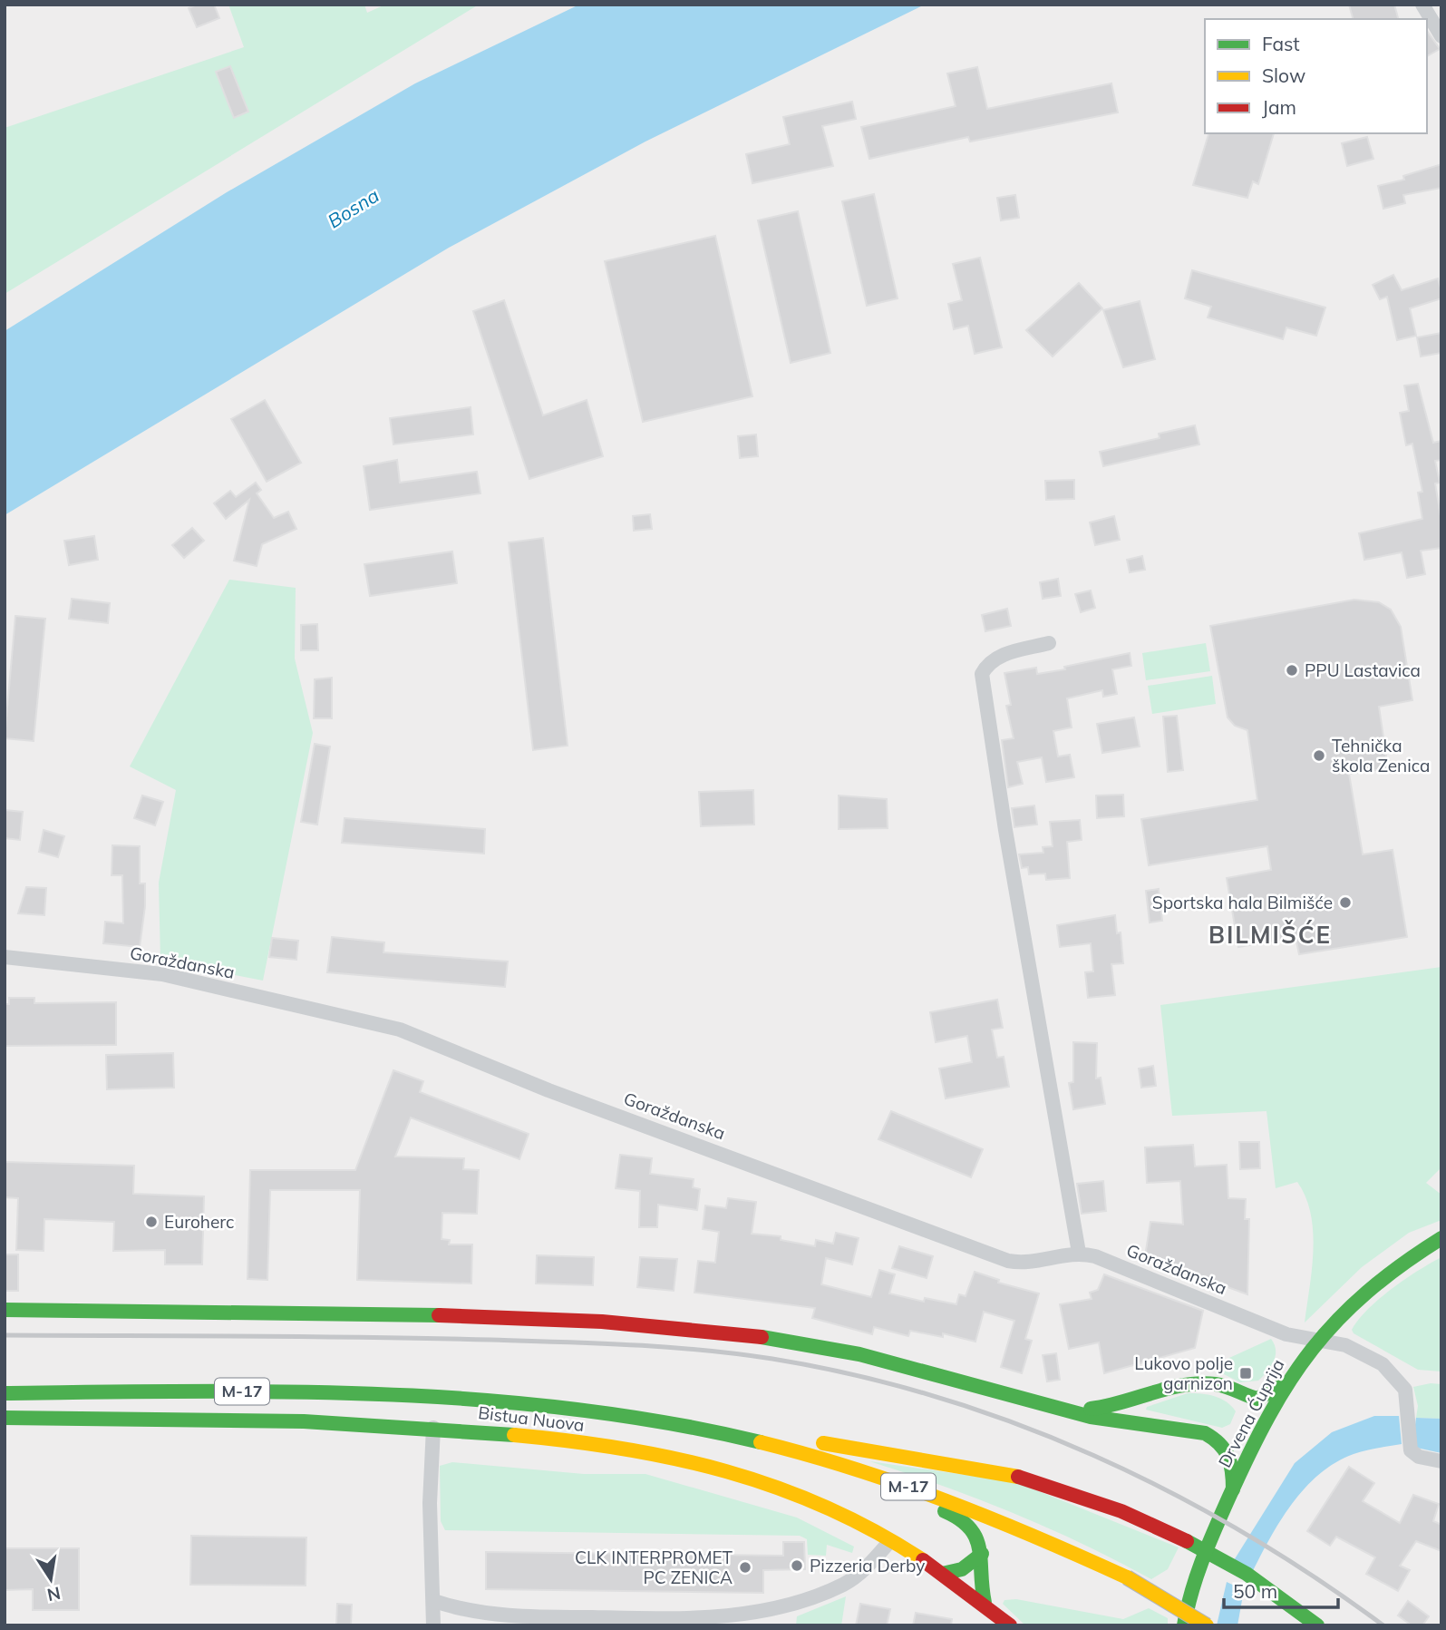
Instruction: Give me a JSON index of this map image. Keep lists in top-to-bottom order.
{
  "streets": {
    "main road": ["M-17", "Drvena Ćuprija", "Bistua Nuova"],
    "street": ["Goraždanska"]
  },
  "crossings": [
    ["Goraždanska", "Drvena Ćuprija"]
  ],
  "districts": ["BILMIŠĆE"],
  "water": ["Bosna"],
  "places": {
    "other": [
      "PPU Lastavica",
      "Tehnička škola Zenica",
      "Sportska hala Bilmišće",
      "Euroherc",
      "Pizzeria Derby",
      "CLK INTERPROMET PC ZENICA"
    ],
    "transit": ["Lukovo polje garnizon"]
  },
  "legend": ["Fast", "Slow", "Jam"],
  "scale_bar": "50 m",
  "north": "bottom"
}
